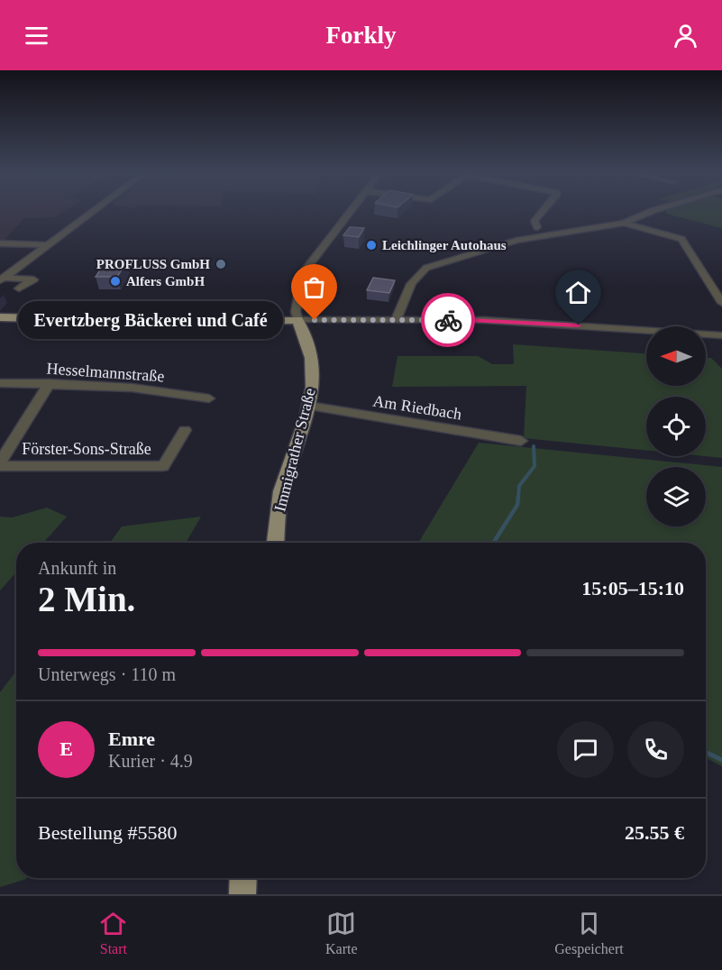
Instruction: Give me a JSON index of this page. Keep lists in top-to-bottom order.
{
  "streets": {
    "main road": ["Immigrather Straße"],
    "street": ["Hesselmannstraße", "Am Riedbach", "Förster-Sons-Straße"]
  },
  "crossings": [
    ["Am Riedbach", "Immigrather Straße"]
  ],
  "places": [
    "Leichlinger Autohaus",
    "PROFLUSS GmbH",
    "Alfers GmbH",
    "Evertzberg Bäckerei und Café"
  ],
  "north": "left",
  "page": {
    "header": "Forkly",
    "bubble": "Evertzberg Bäckerei und Café",
    "heading": ["2 Min.", "Ankunft in", "15:05–15:10"],
    "panel": [
      "Emre",
      "Kurier · 4.9",
      "Bestellung #5580",
      "25.55 €"
    ],
    "bar": "Unterwegs · 110 m",
    "round": "E",
    "tabs": ["Start", "Karte", "Gespeichert"]
  }
}
